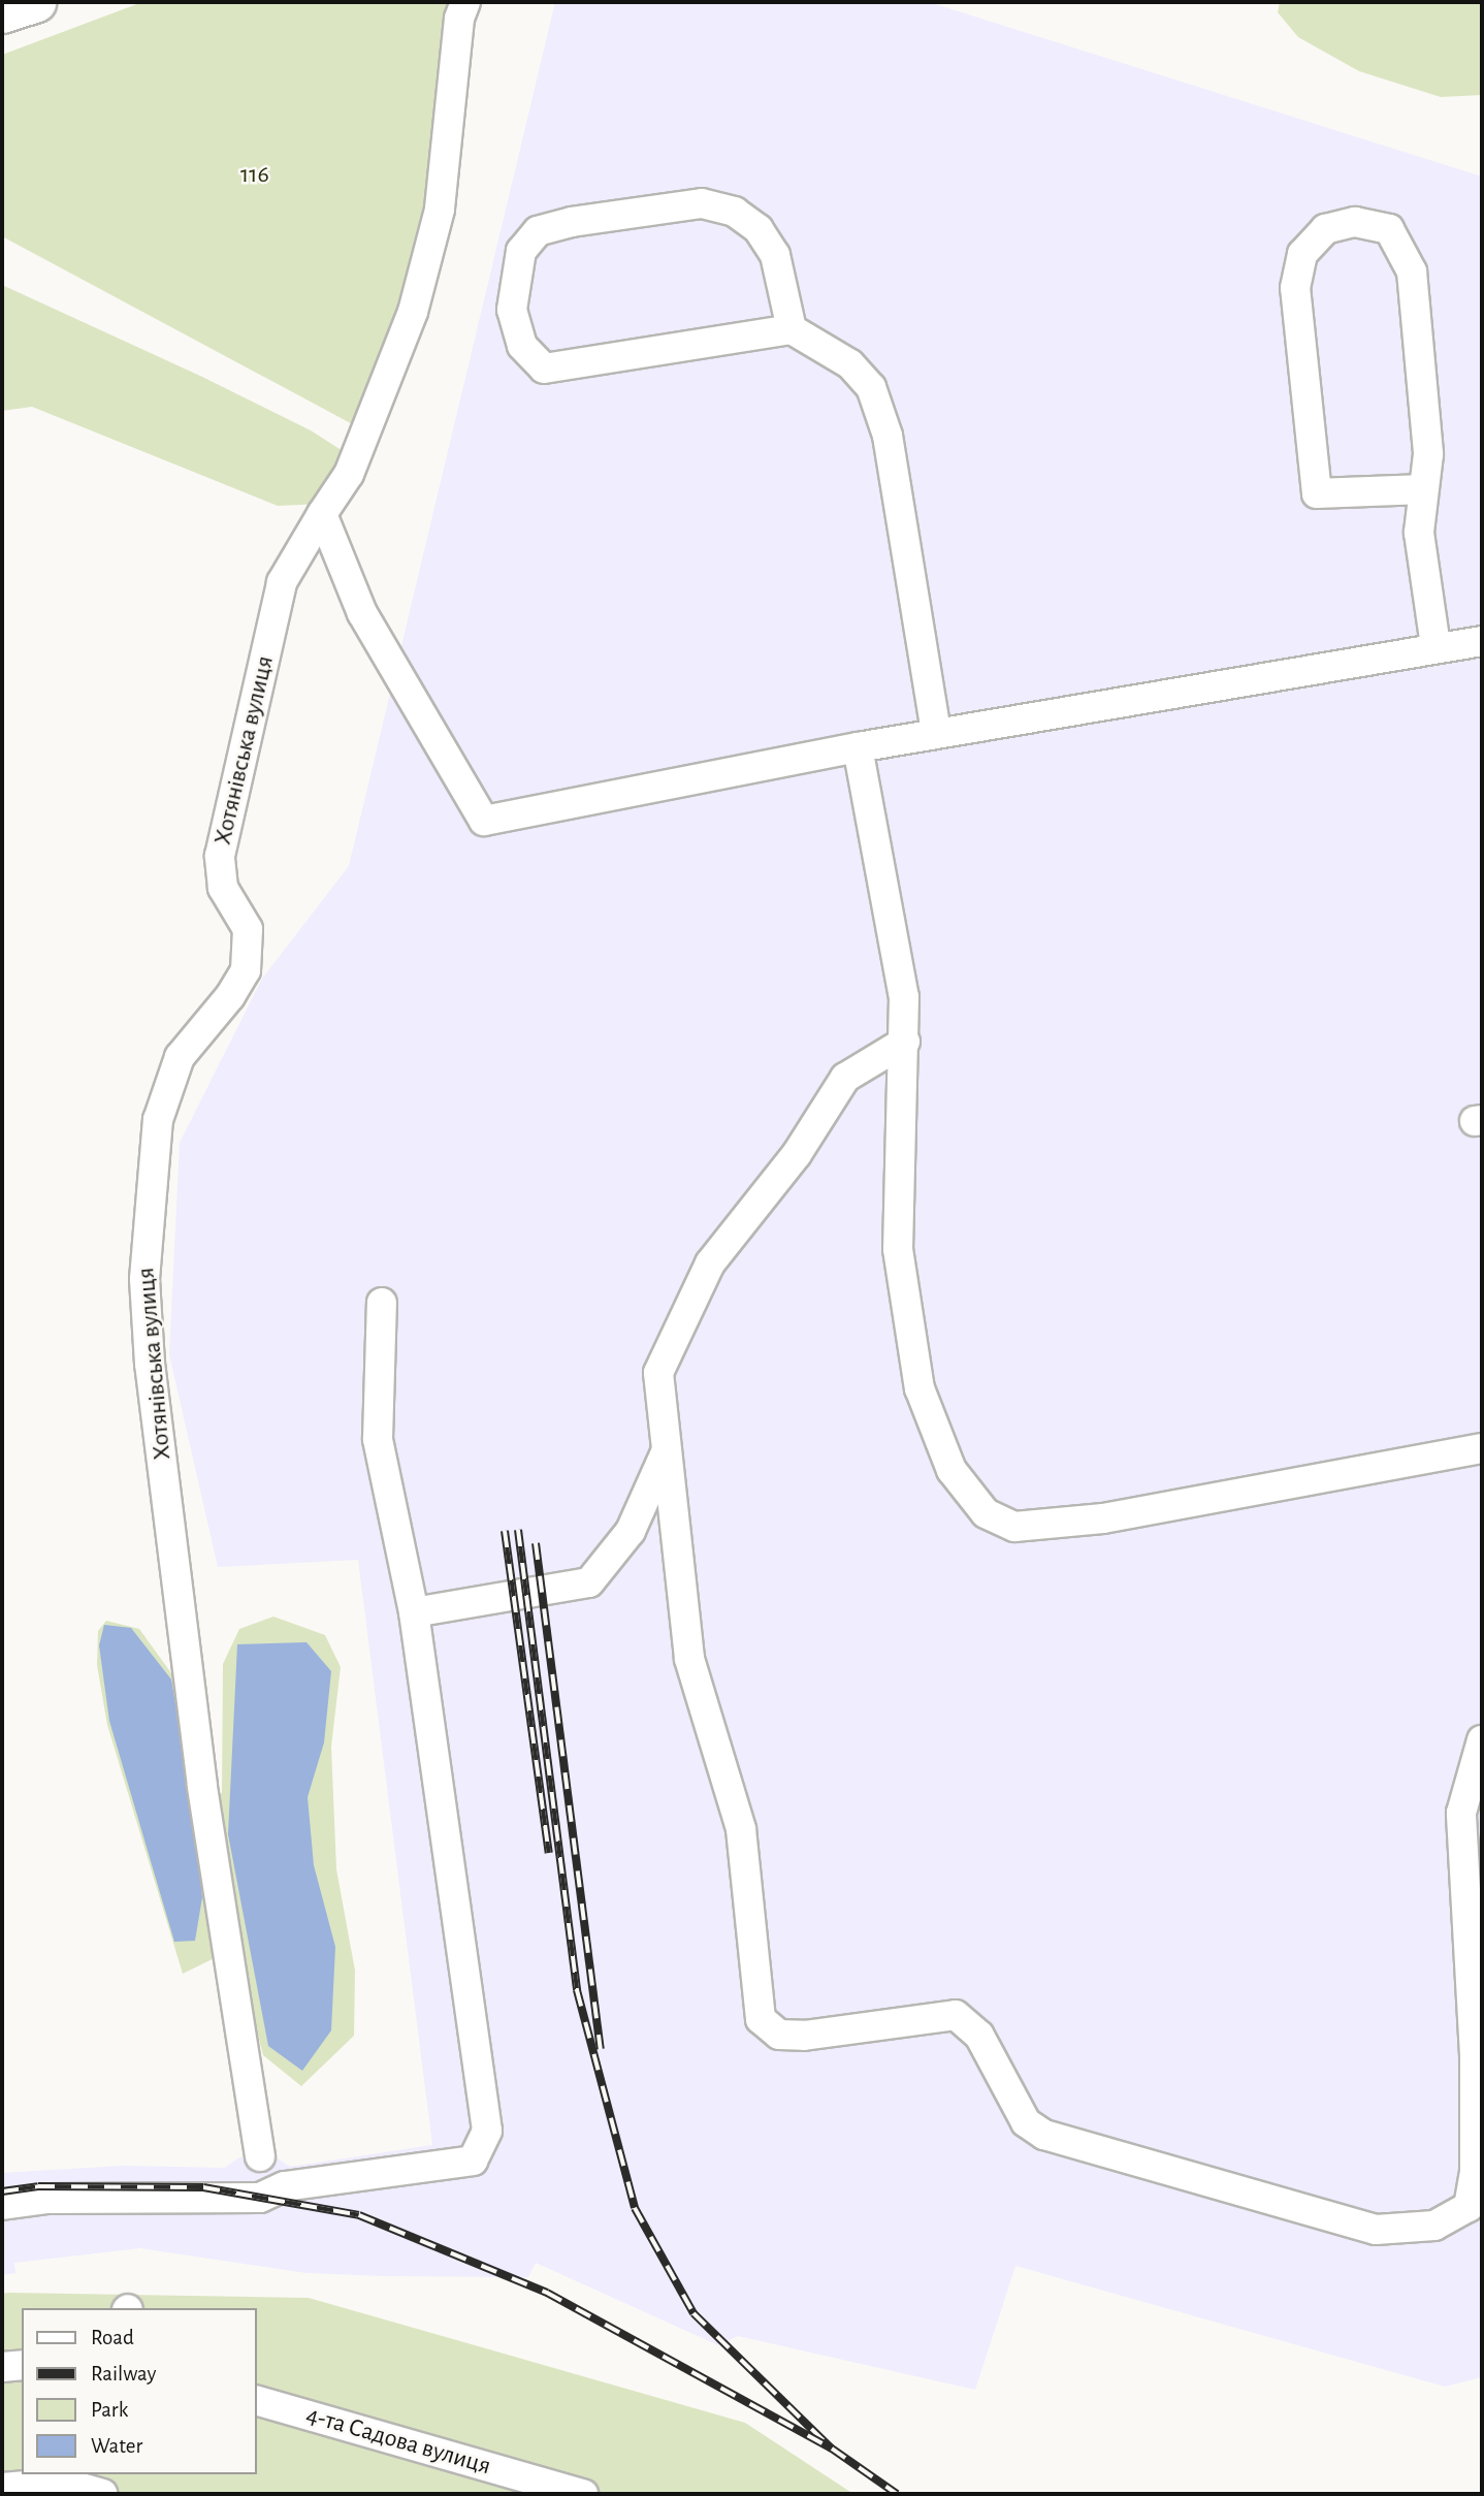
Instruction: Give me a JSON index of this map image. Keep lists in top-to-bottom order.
{
  "streets": {
    "street": ["Хотянівська вулиця", "4-та Садова вулиця"]
  },
  "parks": ["116"],
  "legend": [
    "Road",
    "Railway",
    "Park",
    "Water"
  ]
}
